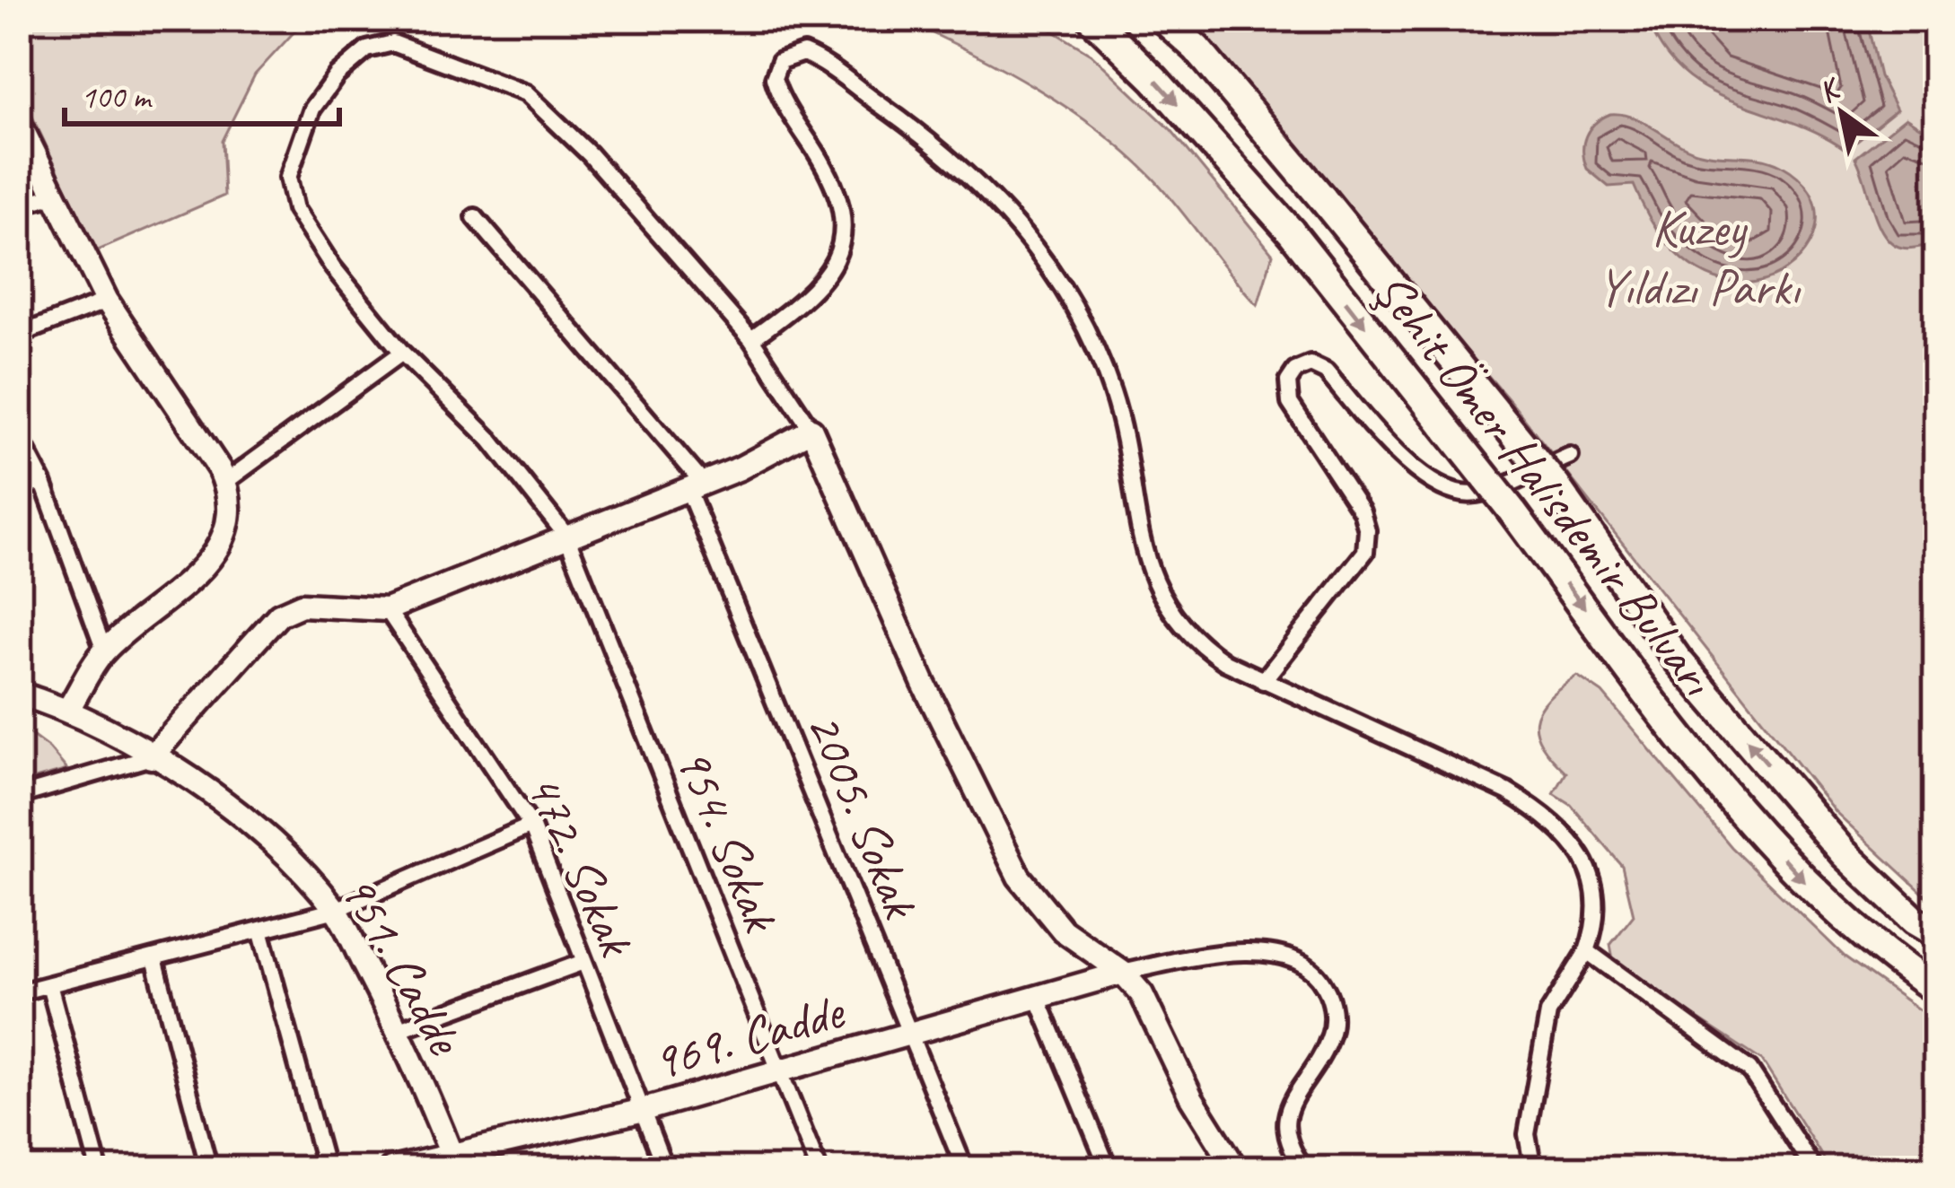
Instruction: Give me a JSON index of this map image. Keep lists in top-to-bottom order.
{
  "streets": {
    "highway": ["Şehit Ömer Halisdemir Bulvarı"],
    "street": [
      "2005. Sokak",
      "954. Sokak",
      "472. Sokak",
      "951. Cadde",
      "969. Cadde"
    ]
  },
  "crossings": [
    ["2005. Sokak", "969. Cadde"],
    ["954. Sokak", "969. Cadde"],
    ["472. Sokak", "969. Cadde"],
    ["951. Cadde", "969. Cadde"]
  ],
  "parks": ["Kuzey Yıldızı Parkı"],
  "scale_bar": "100 m",
  "north": "top left"
}
